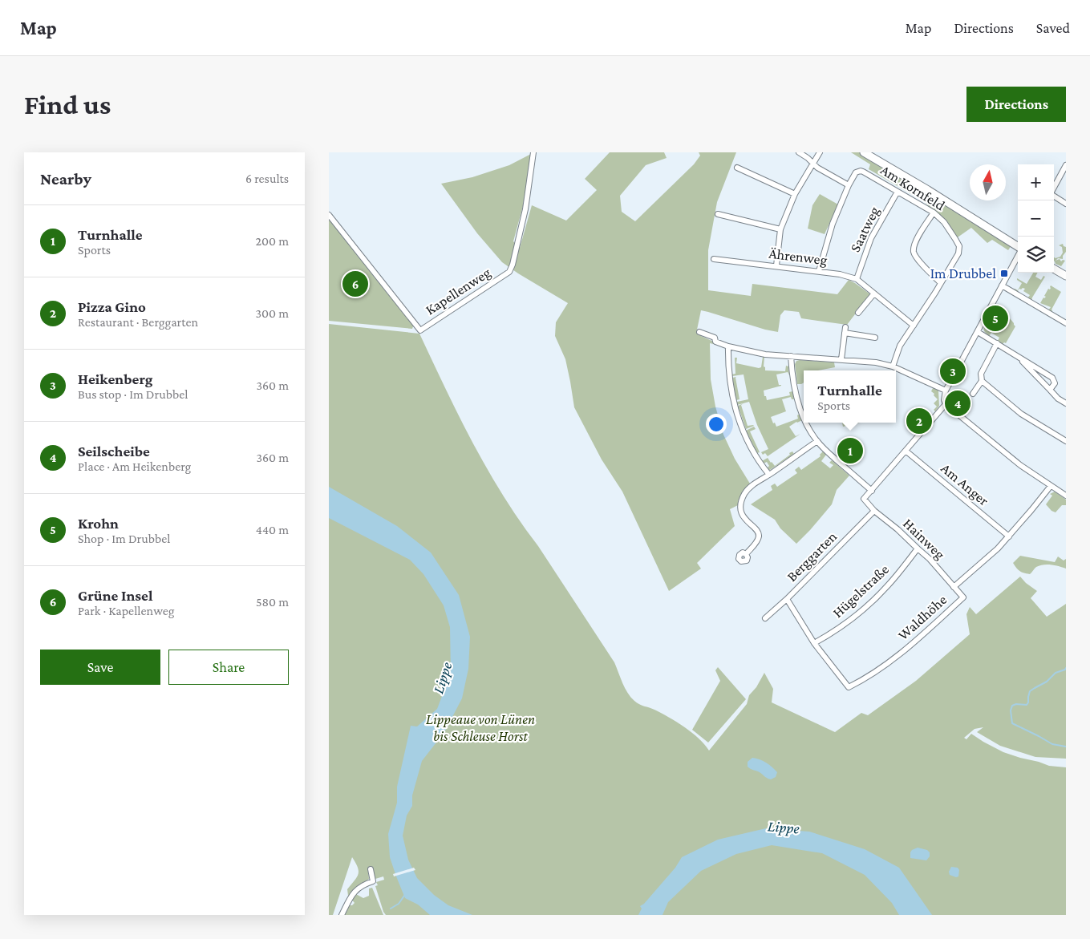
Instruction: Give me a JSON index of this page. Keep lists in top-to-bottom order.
{
  "streets": {
    "street": [
      "Am Kornfeld",
      "Saatweg",
      "Ährenweg",
      "Kapellenweg",
      "Am Anger",
      "Hainweg",
      "Berggarten",
      "Hügelstraße",
      "Waldhöhe"
    ]
  },
  "crossings": [
    ["Am Kornfeld", "Saatweg"],
    ["Am Kornfeld", "Ährenweg"],
    ["Saatweg", "Ährenweg"],
    ["Am Anger", "Waldhöhe"],
    ["Hainweg", "Berggarten"],
    ["Hainweg", "Hügelstraße"],
    ["Hainweg", "Waldhöhe"],
    ["Hügelstraße", "Waldhöhe"]
  ],
  "water": ["Lippe"],
  "parks": ["Lippeaue von Lünen bis Schleuse Horst"],
  "places": {
    "transit": ["Im Drubbel"]
  },
  "north": "top",
  "page": {
    "header": "Map",
    "nav": ["Map", "Directions", "Saved"],
    "buttons": [
      "Directions",
      ["Save", "Share"]
    ],
    "title": "Find us",
    "heading": ["Nearby", "6 results"],
    "map_buttons": ["+", "−"],
    "list": [
      {
        "mark": "1",
        "name": "Turnhalle",
        "note": "Sports",
        "value": "200 m"
      },
      {
        "mark": "2",
        "name": "Pizza Gino",
        "note": "Restaurant · Berggarten",
        "value": "300 m"
      },
      {
        "mark": "3",
        "name": "Heikenberg",
        "note": "Bus stop · Im Drubbel",
        "value": "360 m"
      },
      {
        "mark": "4",
        "name": "Seilscheibe",
        "note": "Place · Am Heikenberg",
        "value": "360 m"
      },
      {
        "mark": "5",
        "name": "Krohn",
        "note": "Shop · Im Drubbel",
        "value": "440 m"
      },
      {
        "mark": "6",
        "name": "Grüne Insel",
        "note": "Park · Kapellenweg",
        "value": "580 m"
      }
    ],
    "pins": [
      "6",
      "5",
      "3",
      "4",
      "2",
      "1"
    ],
    "popup": ["Turnhalle", "Sports"]
  }
}
